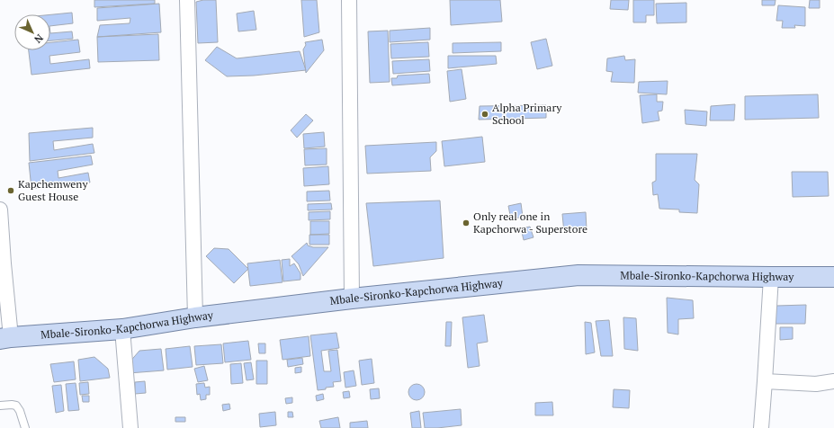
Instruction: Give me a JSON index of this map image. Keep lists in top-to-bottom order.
{
  "streets": {
    "main road": ["Mbale-Sironko-Kapchorwa Highway"]
  },
  "places": ["Alpha Primary School", "Kapchemweny Guest House", "Only real one in Kapchorwa - Superstore"],
  "north": "bottom right"
}
